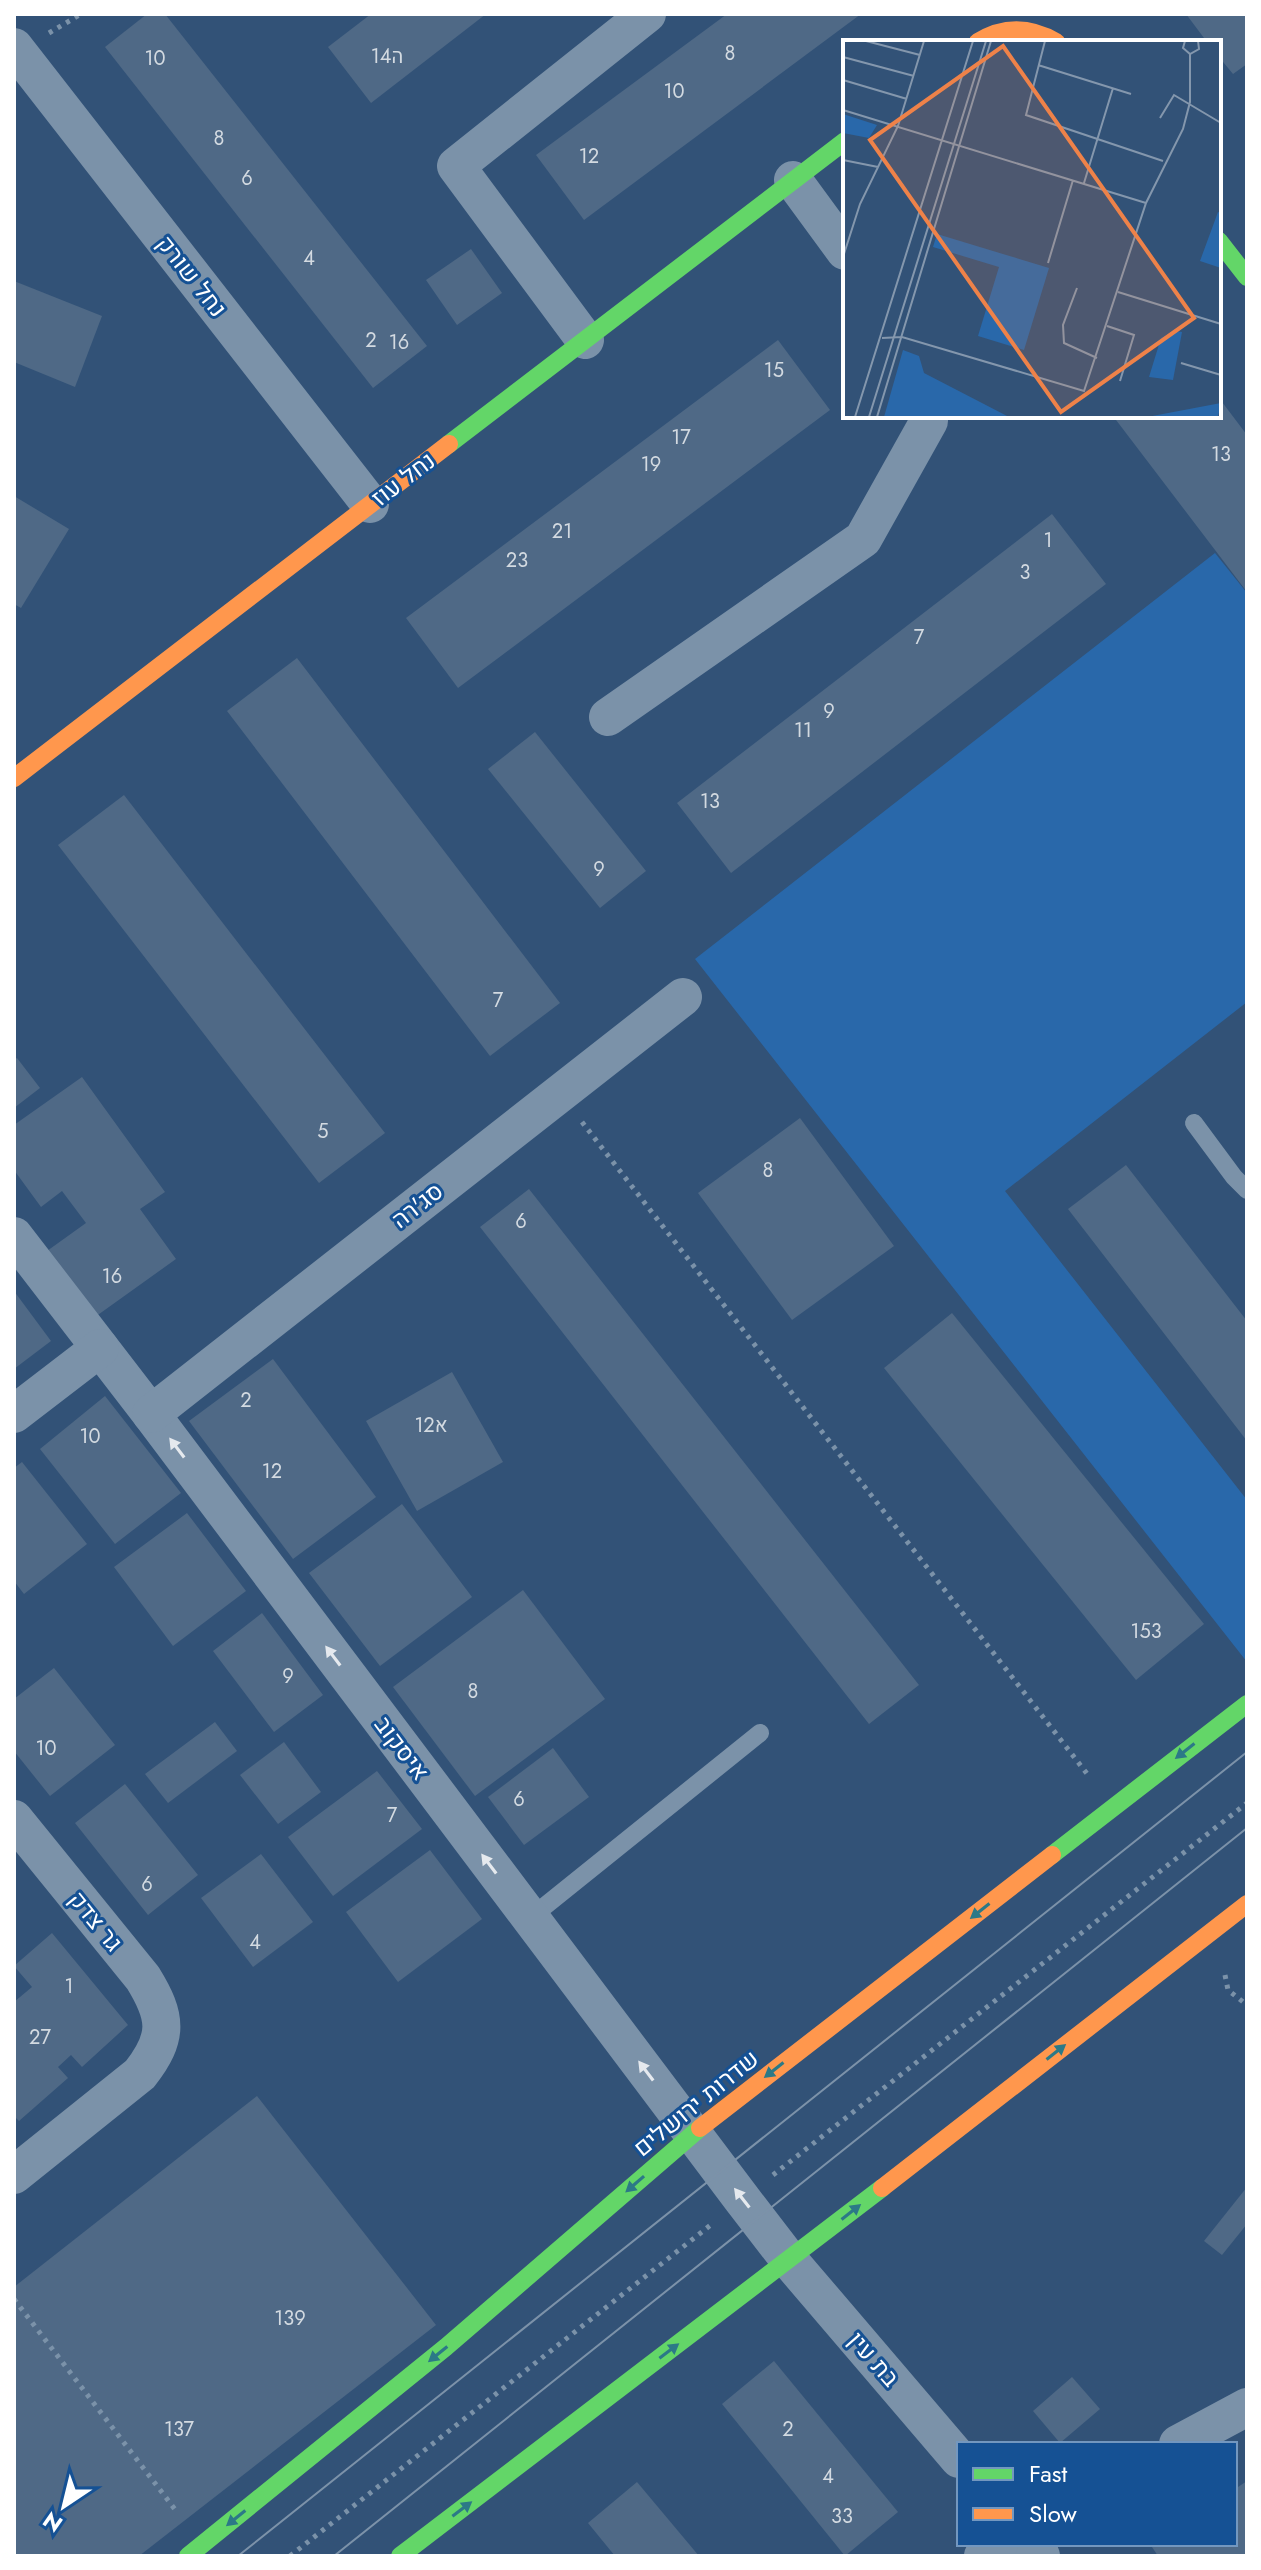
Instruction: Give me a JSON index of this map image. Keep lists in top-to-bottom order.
{
  "streets": {
    "street": [
      "נחל שורק",
      "נחל עוז",
      "סג'רה",
      "איסקוב",
      "גר צדק",
      "שדרות ירושלים",
      "בת עין"
    ]
  },
  "crossings": [
    ["נחל שורק", "נחל עוז"],
    ["סג'רה", "איסקוב"],
    ["איסקוב", "שדרות ירושלים"],
    ["איסקוב", "בת עין"]
  ],
  "one_way": ["איסקוב"],
  "house_numbers": [
    "8",
    "14ה",
    "10",
    "10",
    "8",
    "12",
    "6",
    "4",
    "2",
    "16",
    "15",
    "17",
    "13",
    "19",
    "21",
    "1",
    "23",
    "3",
    "7",
    "9",
    "11",
    "13",
    "9",
    "7",
    "5",
    "8",
    "6",
    "16",
    "2",
    "12א",
    "10",
    "12",
    "153",
    "9",
    "8",
    "10",
    "6",
    "7",
    "6",
    "4",
    "1",
    "27",
    "139",
    "137",
    "2",
    "4",
    "33"
  ],
  "legend": ["Fast", "Slow"],
  "north": "bottom left"
}
